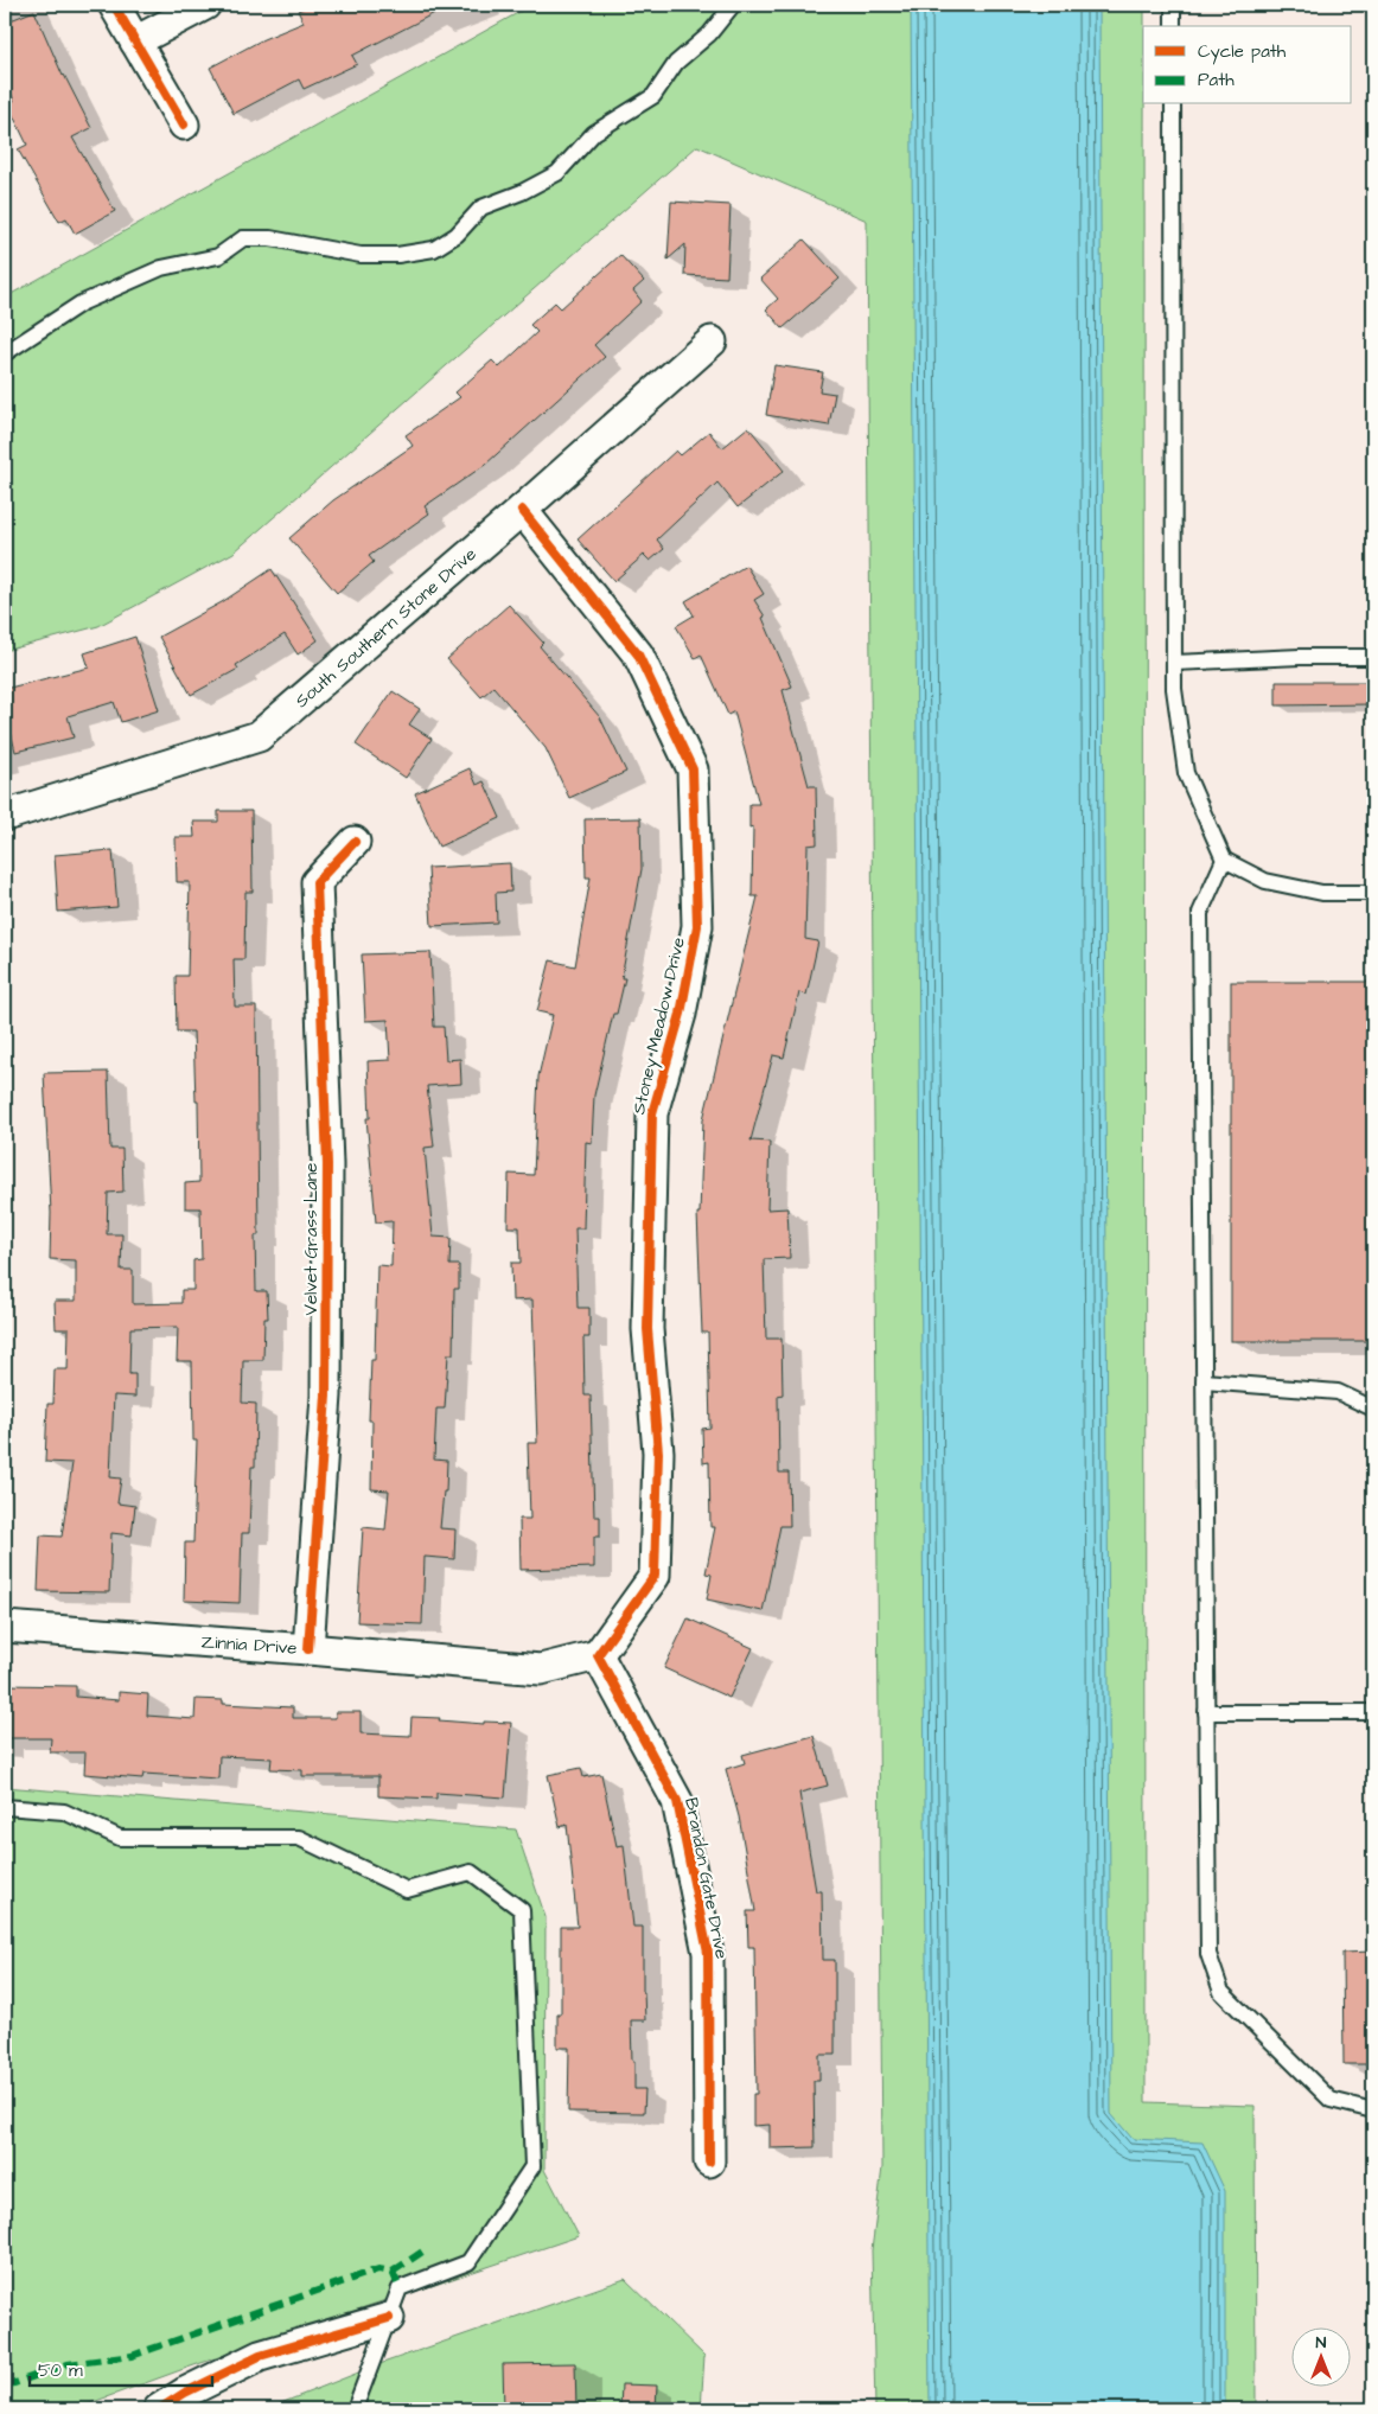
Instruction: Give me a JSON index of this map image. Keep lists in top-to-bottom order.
{
  "streets": {
    "street": [
      "South Southern Stone Drive",
      "Stoney Meadow Drive",
      "Velvet Grass Lane",
      "Zinnia Drive",
      "Brandon Gate Drive"
    ]
  },
  "crossings": [
    ["South Southern Stone Drive", "Stoney Meadow Drive"],
    ["Stoney Meadow Drive", "Zinnia Drive"],
    ["Stoney Meadow Drive", "Brandon Gate Drive"],
    ["Velvet Grass Lane", "Zinnia Drive"],
    ["Zinnia Drive", "Brandon Gate Drive"]
  ],
  "legend": ["Cycle path", "Path"],
  "scale_bar": "50 m",
  "north": "top"
}
